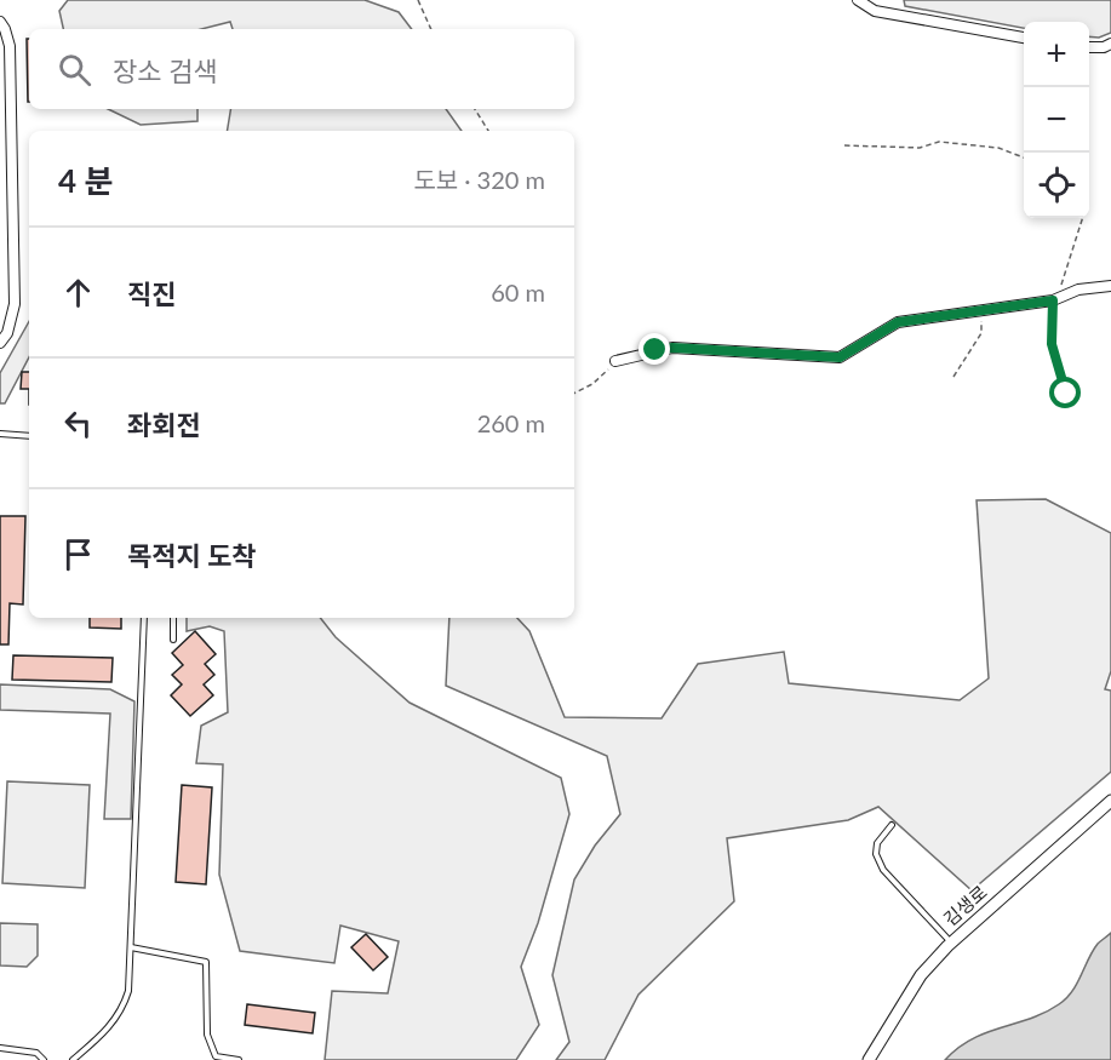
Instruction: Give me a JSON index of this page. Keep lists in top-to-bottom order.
{
  "streets": {
    "street": ["김생로"]
  },
  "page": {
    "map_buttons": ["+", "−"],
    "search": "장소 검색",
    "heading": ["4 분", "도보 · 320 m"],
    "list": [
      ["직진", "60 m"],
      ["좌회전", "260 m"],
      "목적지 도착"
    ]
  }
}
